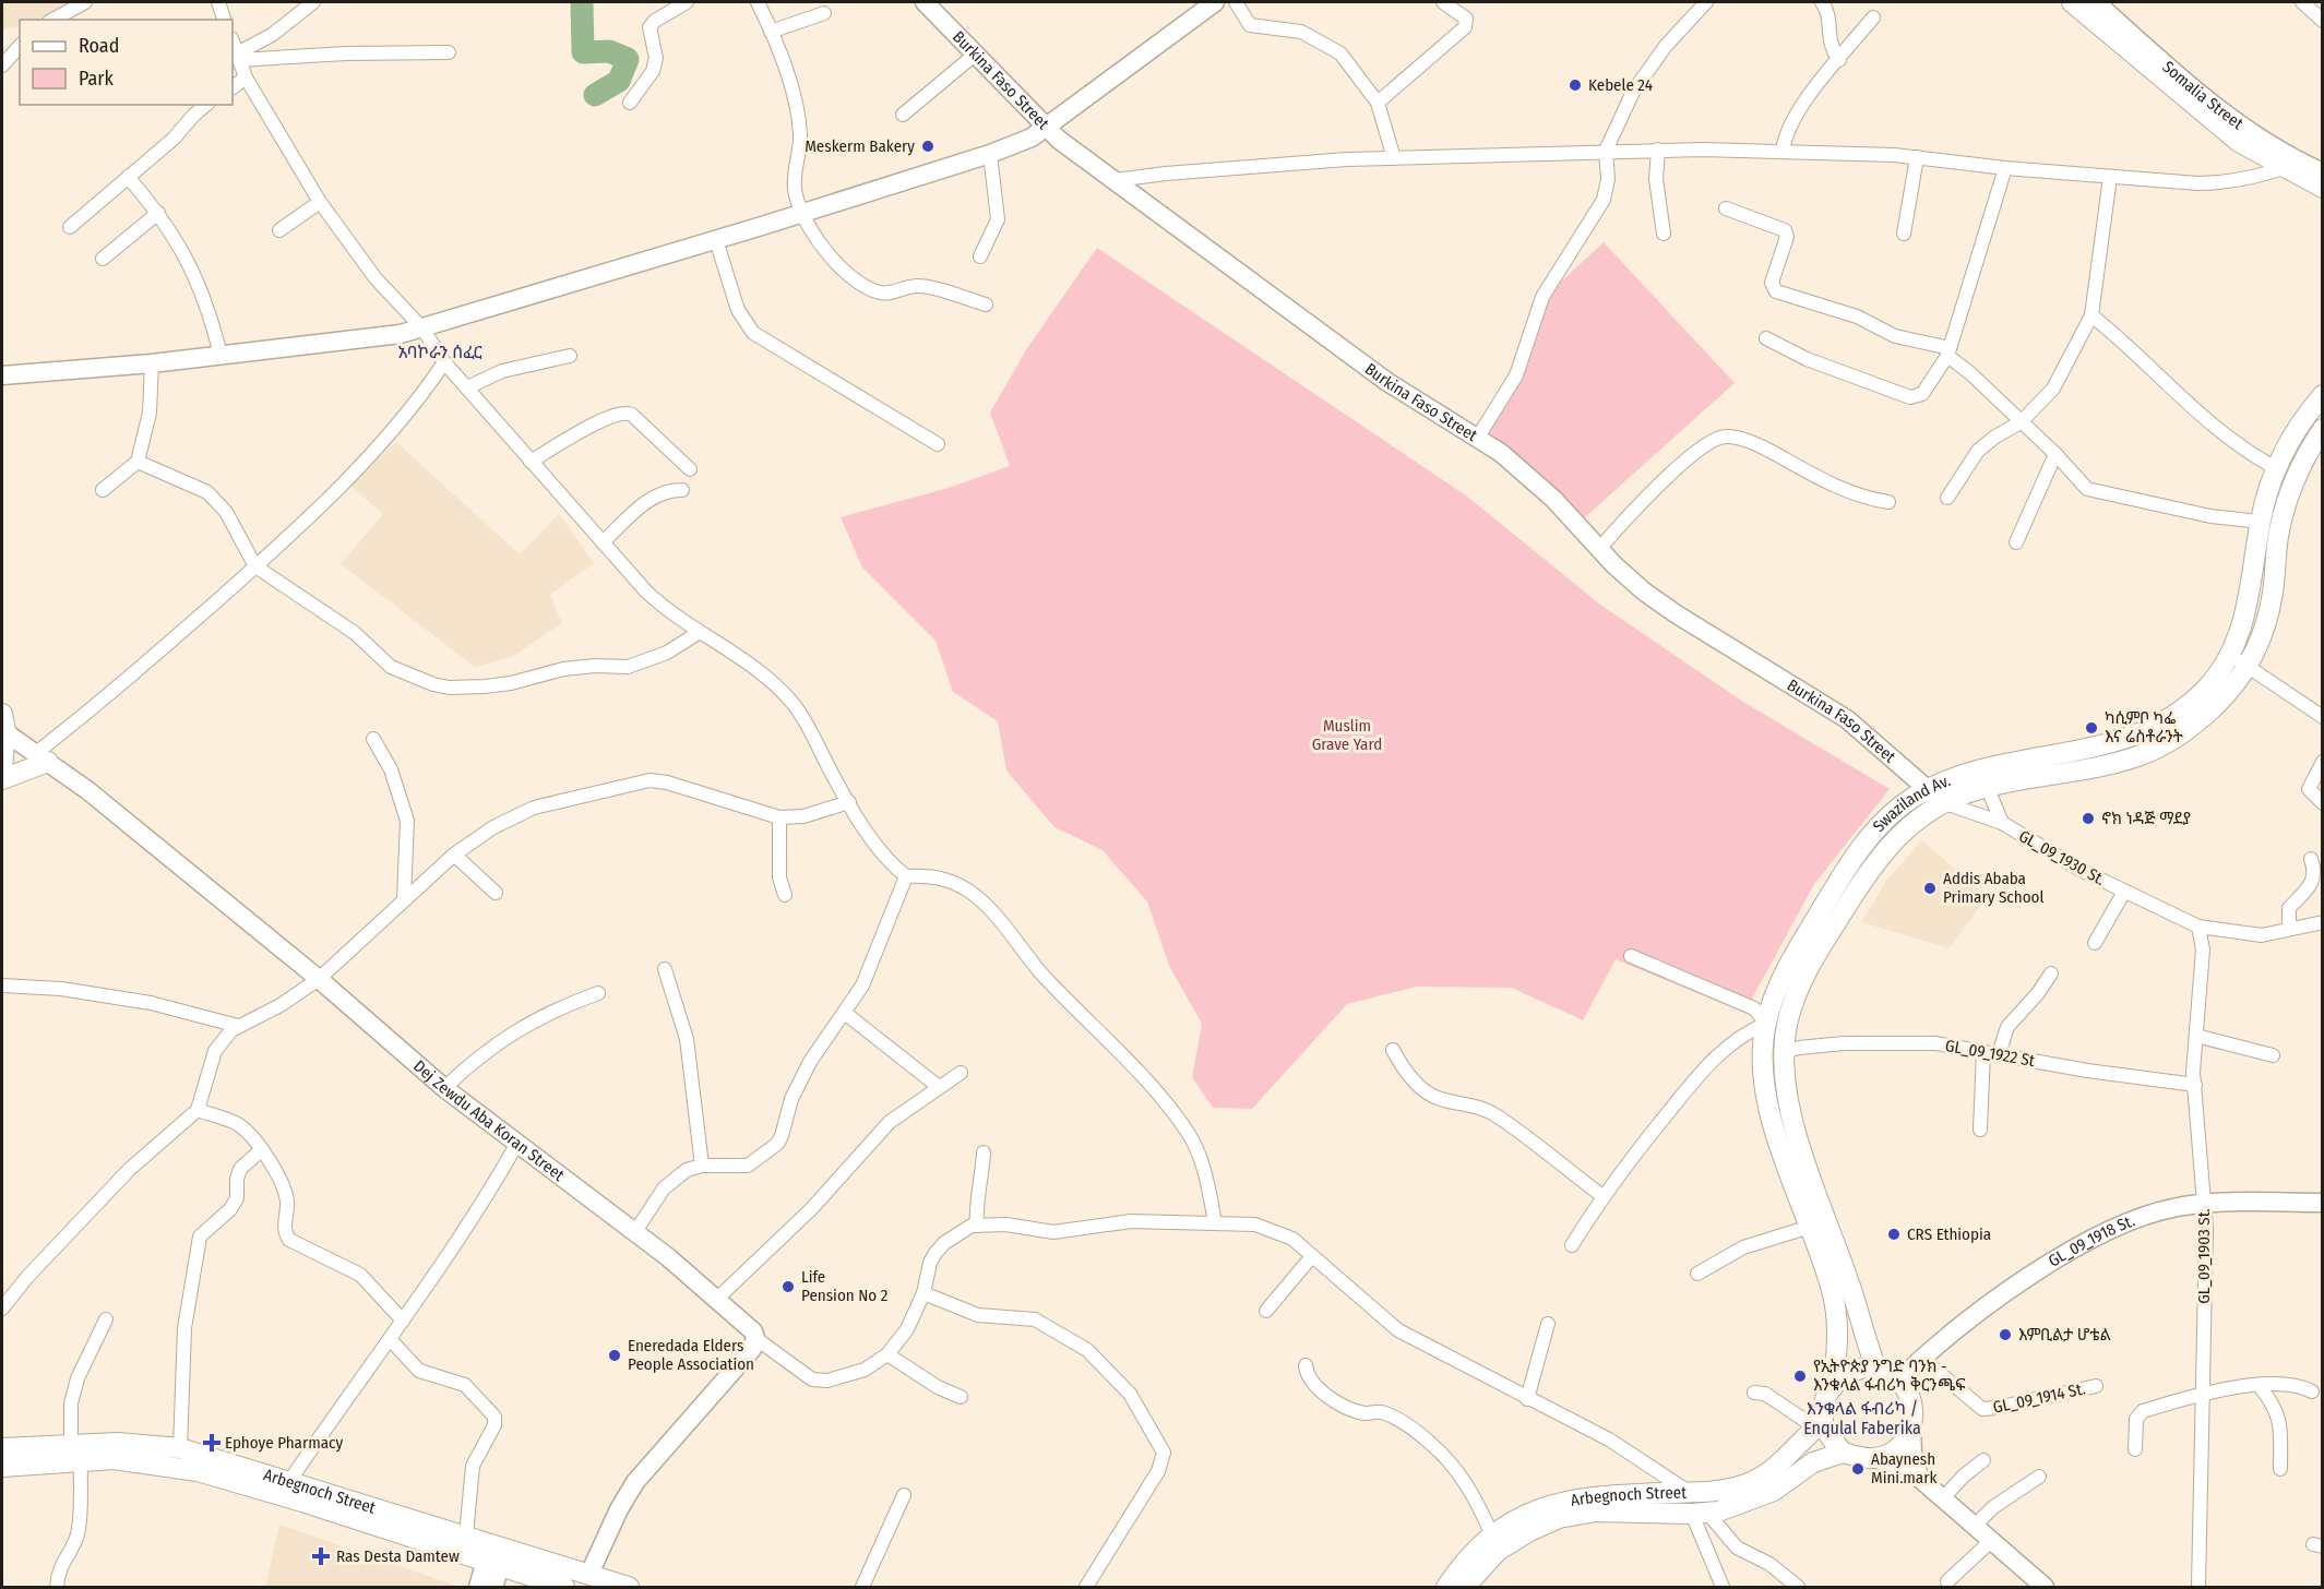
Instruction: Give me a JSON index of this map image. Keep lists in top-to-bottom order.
{
  "streets": {
    "main road": [
      "Burkina Faso Street",
      "Somalia Street",
      "Swaziland Av.",
      "Dej Zewdu Aba Koran Street",
      "GL_09_1918 St.",
      "Arbegnoch Street"
    ],
    "street": [
      "GL_09_1930 St.",
      "GL_09_1922 St",
      "GL_09_1903 St.",
      "GL_09_1914 St."
    ]
  },
  "crossings": [
    ["Burkina Faso Street", "Swaziland Av."],
    ["Burkina Faso Street", "GL_09_1930 St."],
    ["Swaziland Av.", "GL_09_1930 St."],
    ["Swaziland Av.", "GL_09_1922 St"],
    ["Swaziland Av.", "GL_09_1918 St."],
    ["Swaziland Av.", "Arbegnoch Street"],
    ["GL_09_1930 St.", "GL_09_1903 St."],
    ["GL_09_1922 St", "GL_09_1903 St."],
    ["GL_09_1918 St.", "GL_09_1903 St."],
    ["GL_09_1918 St.", "GL_09_1914 St."],
    ["GL_09_1918 St.", "Arbegnoch Street"]
  ],
  "districts": ["አባኮራን ሰፈር", "እንቁላል ፋብሪካ / Enqulal Faberika"],
  "parks": ["Muslim Grave Yard"],
  "places": {
    "other": [
      "Kebele 24",
      "Meskerm Bakery",
      "ካሲምቦ ካፌ እና ሬስቶራንት",
      "ኖክ ነዳጅ ማደያ",
      "Addis Ababa Primary School",
      "CRS Ethiopia",
      "Life Pension No 2",
      "እምቢልታ ሆቴል",
      "Eneredada Elders People Association",
      "የኢትዮጵያ ንግድ ባንክ - እንቁላል ፋብሪካ ቅርንጫፍ",
      "Abaynesh Mini.mark"
    ],
    "health": ["Ephoye Pharmacy", "Ras Desta Damtew"]
  },
  "legend": ["Road", "Park"]
}
